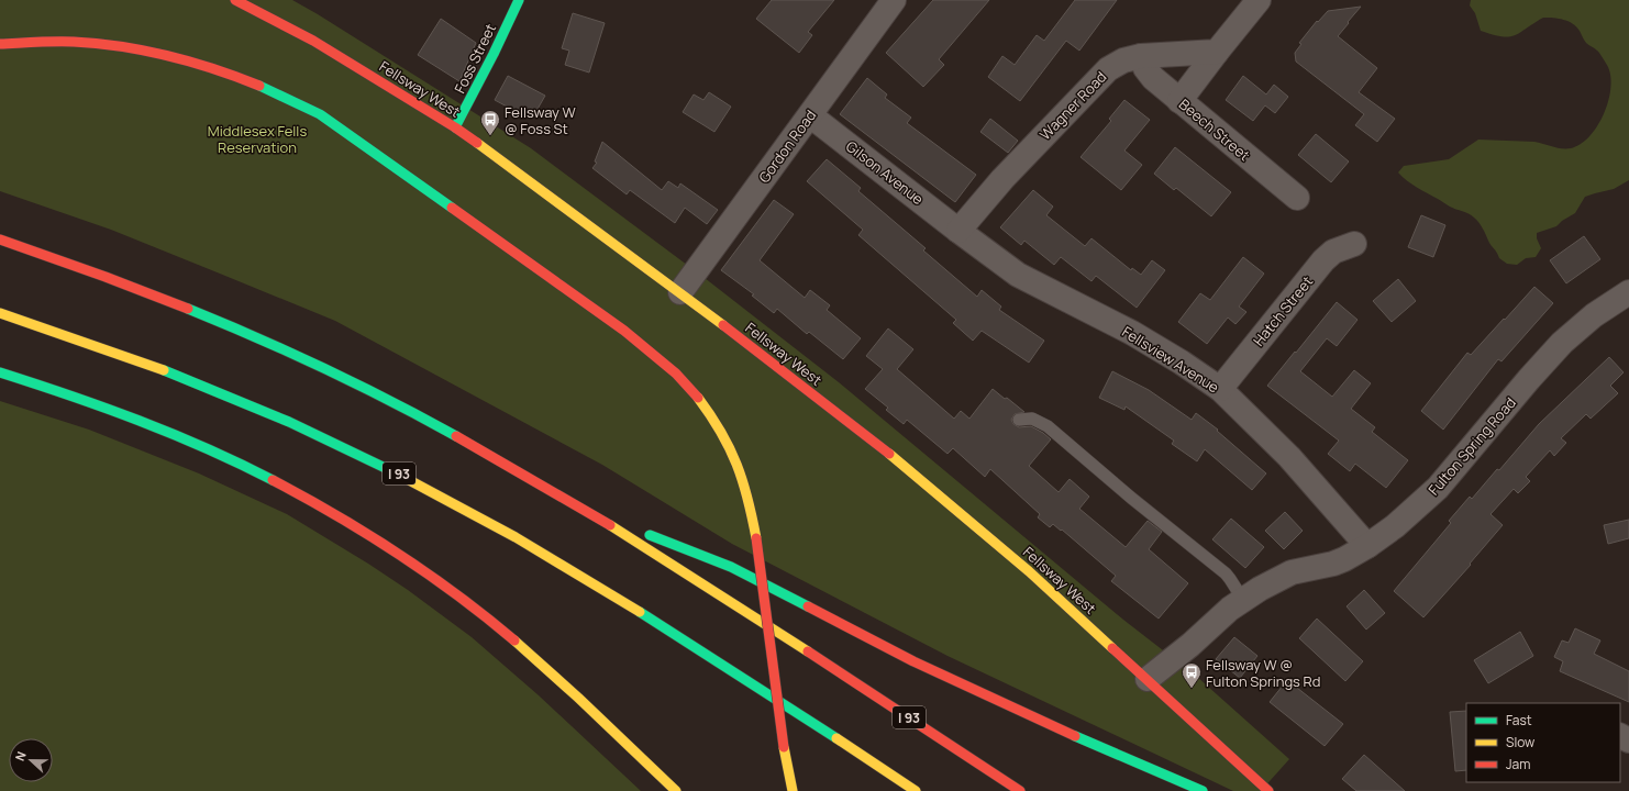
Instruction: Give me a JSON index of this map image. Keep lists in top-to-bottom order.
{
  "streets": {
    "main road": ["Foss Street", "Fellsway West", "I 93"],
    "street": [
      "Wagner Road",
      "Beech Street",
      "Gordon Road",
      "Gilson Avenue",
      "Hatch Street",
      "Fellsview Avenue",
      "Fulton Spring Road"
    ]
  },
  "crossings": [
    ["Foss Street", "Fellsway West"],
    ["Fellsway West", "Gordon Road"],
    ["Fellsway West", "Fulton Spring Road"],
    ["Wagner Road", "Beech Street"],
    ["Wagner Road", "Gilson Avenue"],
    ["Wagner Road", "Fellsview Avenue"],
    ["Gordon Road", "Gilson Avenue"],
    ["Gilson Avenue", "Fellsview Avenue"],
    ["Hatch Street", "Fellsview Avenue"],
    ["Fellsview Avenue", "Fulton Spring Road"]
  ],
  "parks": ["Middlesex Fells Reservation"],
  "places": {
    "bus stop": ["Fellsway W @ Foss St", "Fellsway W @ Fulton Springs Rd"]
  },
  "legend": ["Fast", "Slow", "Jam"],
  "north": "left"
}
